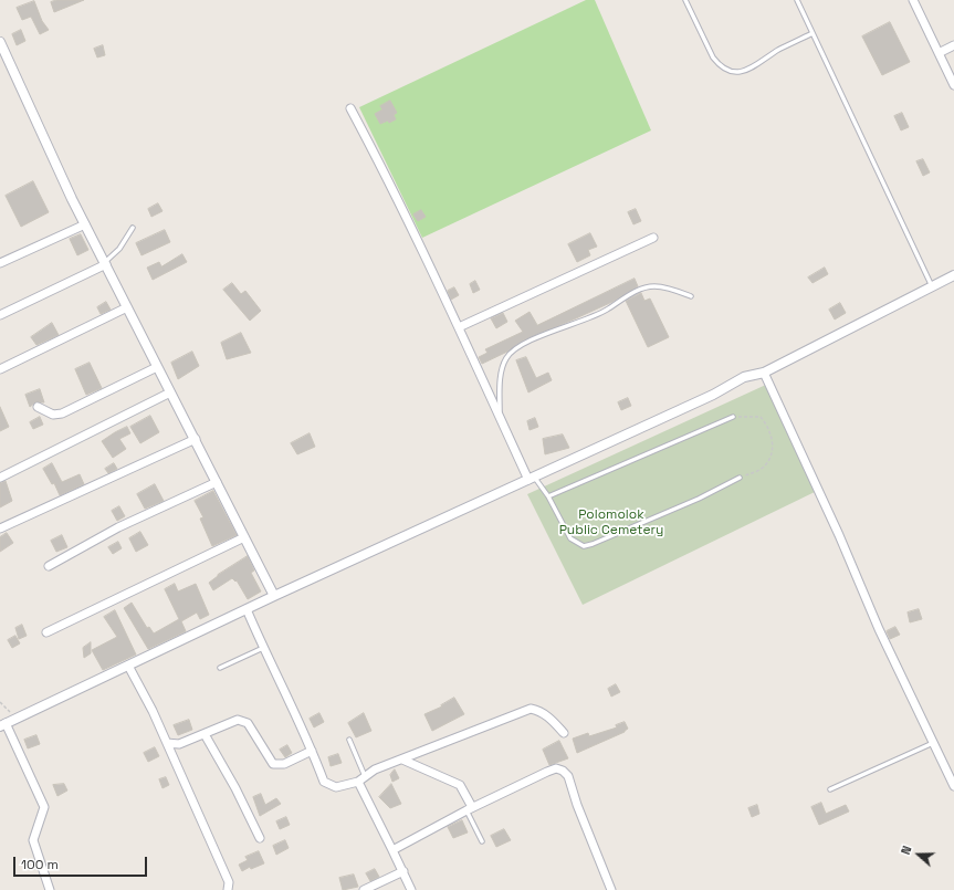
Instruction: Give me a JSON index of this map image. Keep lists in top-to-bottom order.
{
  "parks": ["Polomolok Public Cemetery"],
  "scale_bar": "100 m",
  "north": "left"
}
